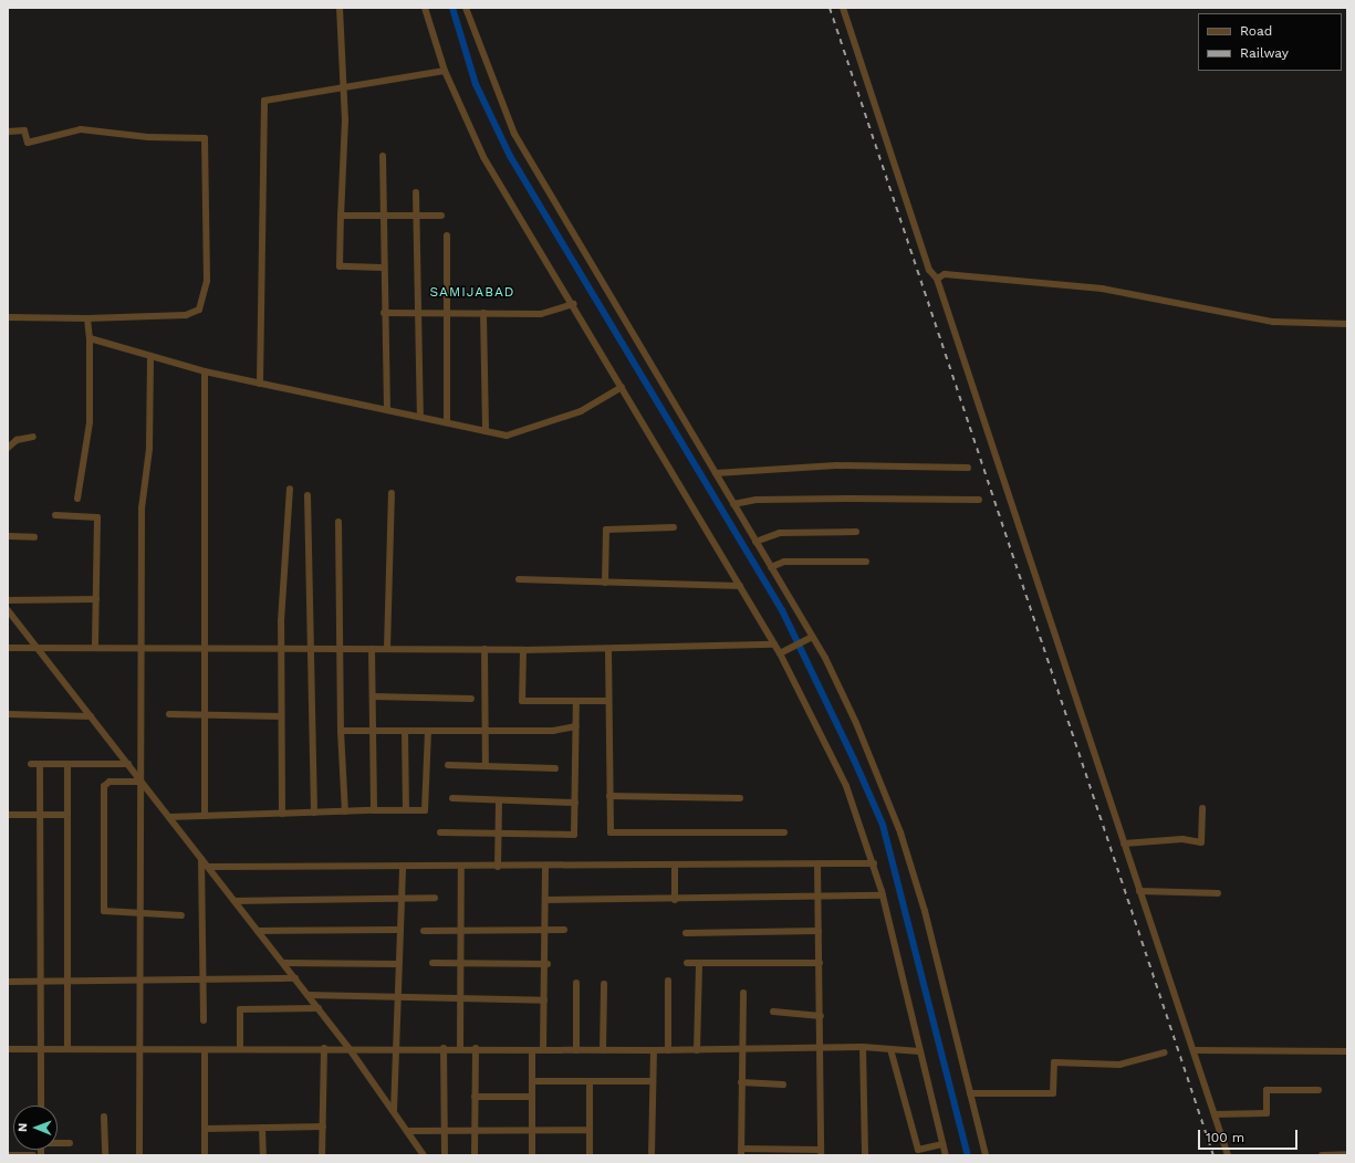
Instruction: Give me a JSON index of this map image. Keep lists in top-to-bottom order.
{
  "districts": ["SAMIJABAD"],
  "legend": ["Road", "Railway"],
  "scale_bar": "100 m",
  "north": "left"
}
